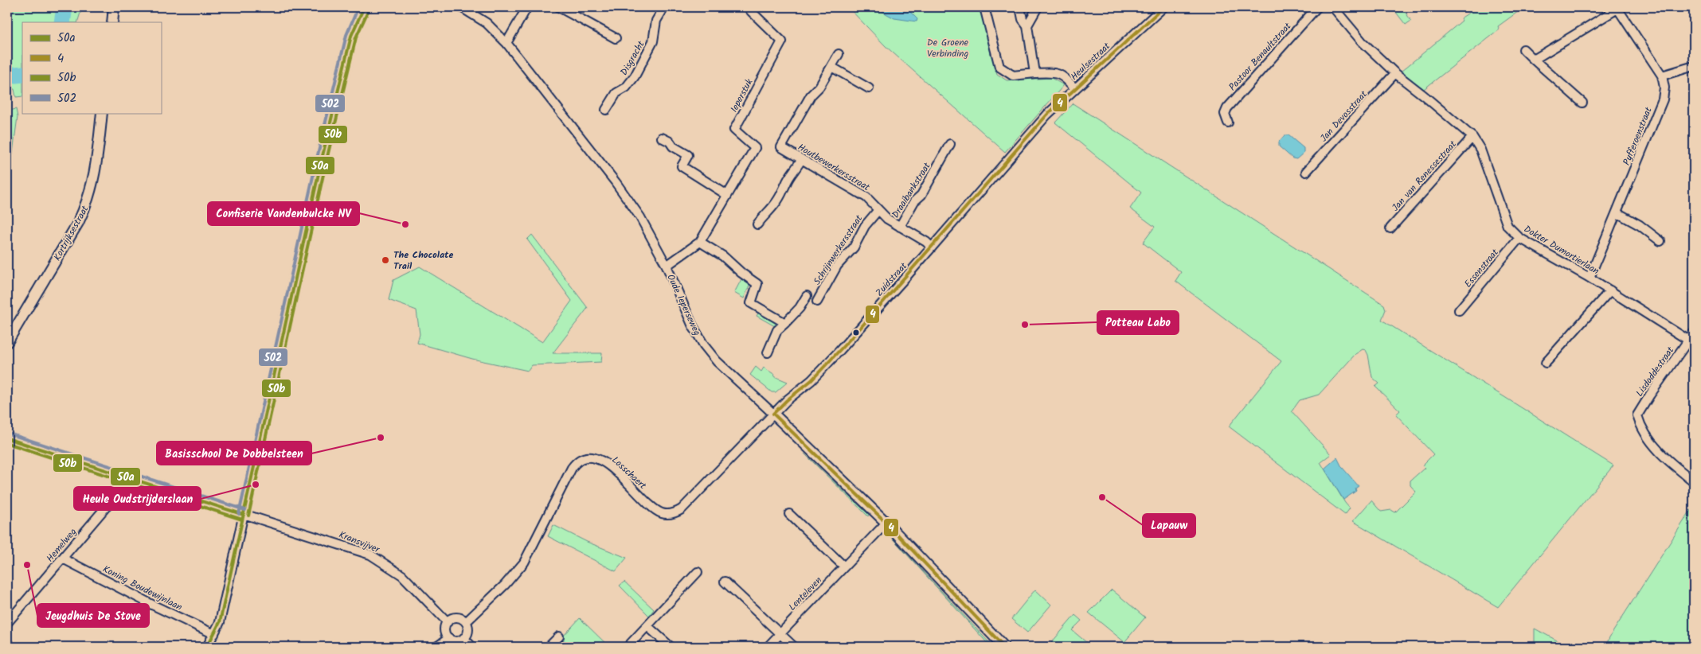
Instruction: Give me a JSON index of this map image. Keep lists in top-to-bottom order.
{
  "streets": {
    "street": [
      "Pastoor Benaultstraat",
      "Disgracht",
      "Heulsestraat",
      "Ieperstuk",
      "Jan Devosstraat",
      "Pyfferoenstraat",
      "Houtbewerkersstraat",
      "Jan van Renessestraat",
      "Draaibankstraat",
      "Kortrijksestraat",
      "Schrijnwerkersstraat",
      "Dokter Dumortierlaan",
      "Essenstraat",
      "Zuidstraat",
      "Oude Ieperseweg",
      "Lisdoddestraat",
      "Losschaert",
      "Kransvijver",
      "Hemelweg",
      "Koning Boudewijnlaan",
      "Lenteleven"
    ]
  },
  "crossings": [
    ["Heulsestraat", "Zuidstraat"],
    ["Ieperstuk", "Oude Ieperseweg"],
    ["Jan Devosstraat", "Dokter Dumortierlaan"],
    ["Pyfferoenstraat", "Dokter Dumortierlaan"],
    ["Houtbewerkersstraat", "Draaibankstraat"],
    ["Houtbewerkersstraat", "Schrijnwerkersstraat"],
    ["Houtbewerkersstraat", "Zuidstraat"],
    ["Jan van Renessestraat", "Dokter Dumortierlaan"],
    ["Dokter Dumortierlaan", "Essenstraat"],
    ["Dokter Dumortierlaan", "Lisdoddestraat"],
    ["Zuidstraat", "Oude Ieperseweg"],
    ["Zuidstraat", "Losschaert"],
    ["Oude Ieperseweg", "Losschaert"],
    ["Oude Ieperseweg", "Lenteleven"],
    ["Losschaert", "Kransvijver"],
    ["Kransvijver", "Hemelweg"],
    ["Hemelweg", "Koning Boudewijnlaan"]
  ],
  "parks": ["De Groene Verbinding"],
  "places": [
    "Confiserie Vandenbulcke NV",
    "The Chocolate Trail",
    "Potteau Labo",
    "Basisschool De Dobbelsteen",
    "Heule Oudstrijderslaan",
    "Lapauw",
    "Jeugdhuis De Stove"
  ],
  "lines": [
    "transit line 50a",
    "transit line 4",
    "transit line 502",
    "transit line 50b"
  ],
  "legend": [
    "50a",
    "4",
    "50b",
    "502"
  ]
}
